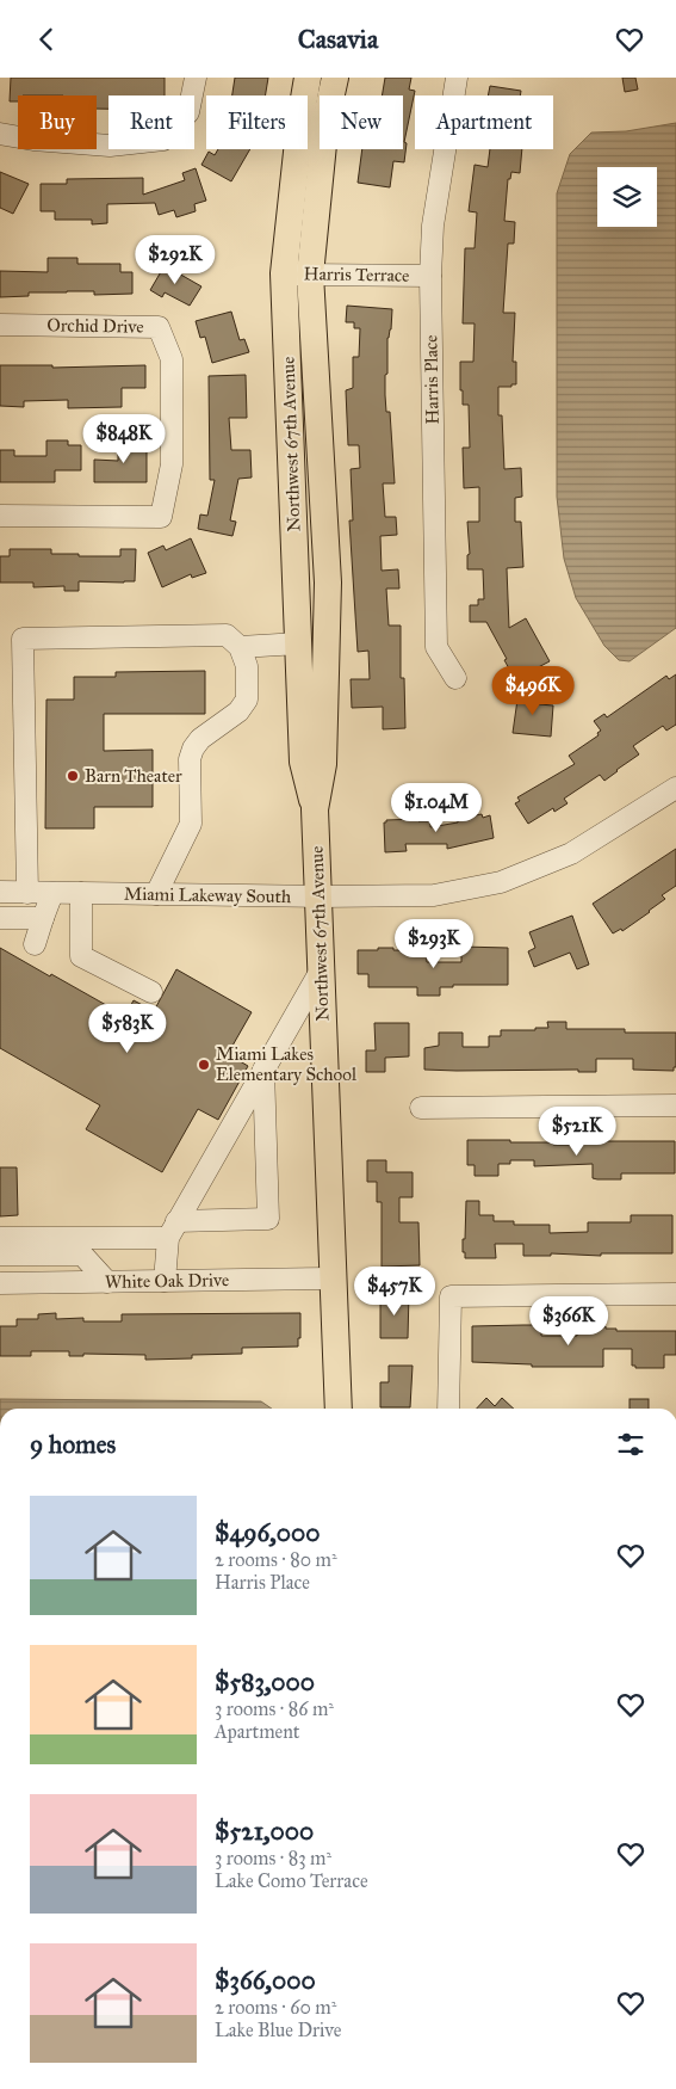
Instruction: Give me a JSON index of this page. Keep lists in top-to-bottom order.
{
  "streets": {
    "main road": ["Northwest 67th Avenue"],
    "street": [
      "Harris Terrace",
      "Orchid Drive",
      "Harris Place",
      "Miami Lakeway South",
      "White Oak Drive"
    ]
  },
  "crossings": [
    ["Harris Terrace", "Harris Place"],
    ["Harris Terrace", "Northwest 67th Avenue"],
    ["Northwest 67th Avenue", "Miami Lakeway South"],
    ["Northwest 67th Avenue", "White Oak Drive"]
  ],
  "places": ["Barn Theater", "Miami Lakes Elementary School"],
  "page": {
    "header": "Casavia",
    "chip": [
      "Buy",
      "Rent",
      "Filters",
      "New",
      "Apartment"
    ],
    "price": [
      "$292K",
      "$848K",
      "$496K",
      "$1.04M",
      "$293K",
      "$583K",
      "$521K",
      "$457K",
      "$366K"
    ],
    "heading": "9 homes",
    "list": [
      {
        "name": "$496,000",
        "note": "2 rooms · 80 m² · Harris Place"
      },
      {
        "name": "$583,000",
        "note": "3 rooms · 86 m² · Apartment"
      },
      {
        "name": "$521,000",
        "note": "3 rooms · 83 m² · Lake Como Terrace"
      },
      {
        "name": "$366,000",
        "note": "2 rooms · 60 m² · Lake Blue Drive"
      }
    ]
  }
}
